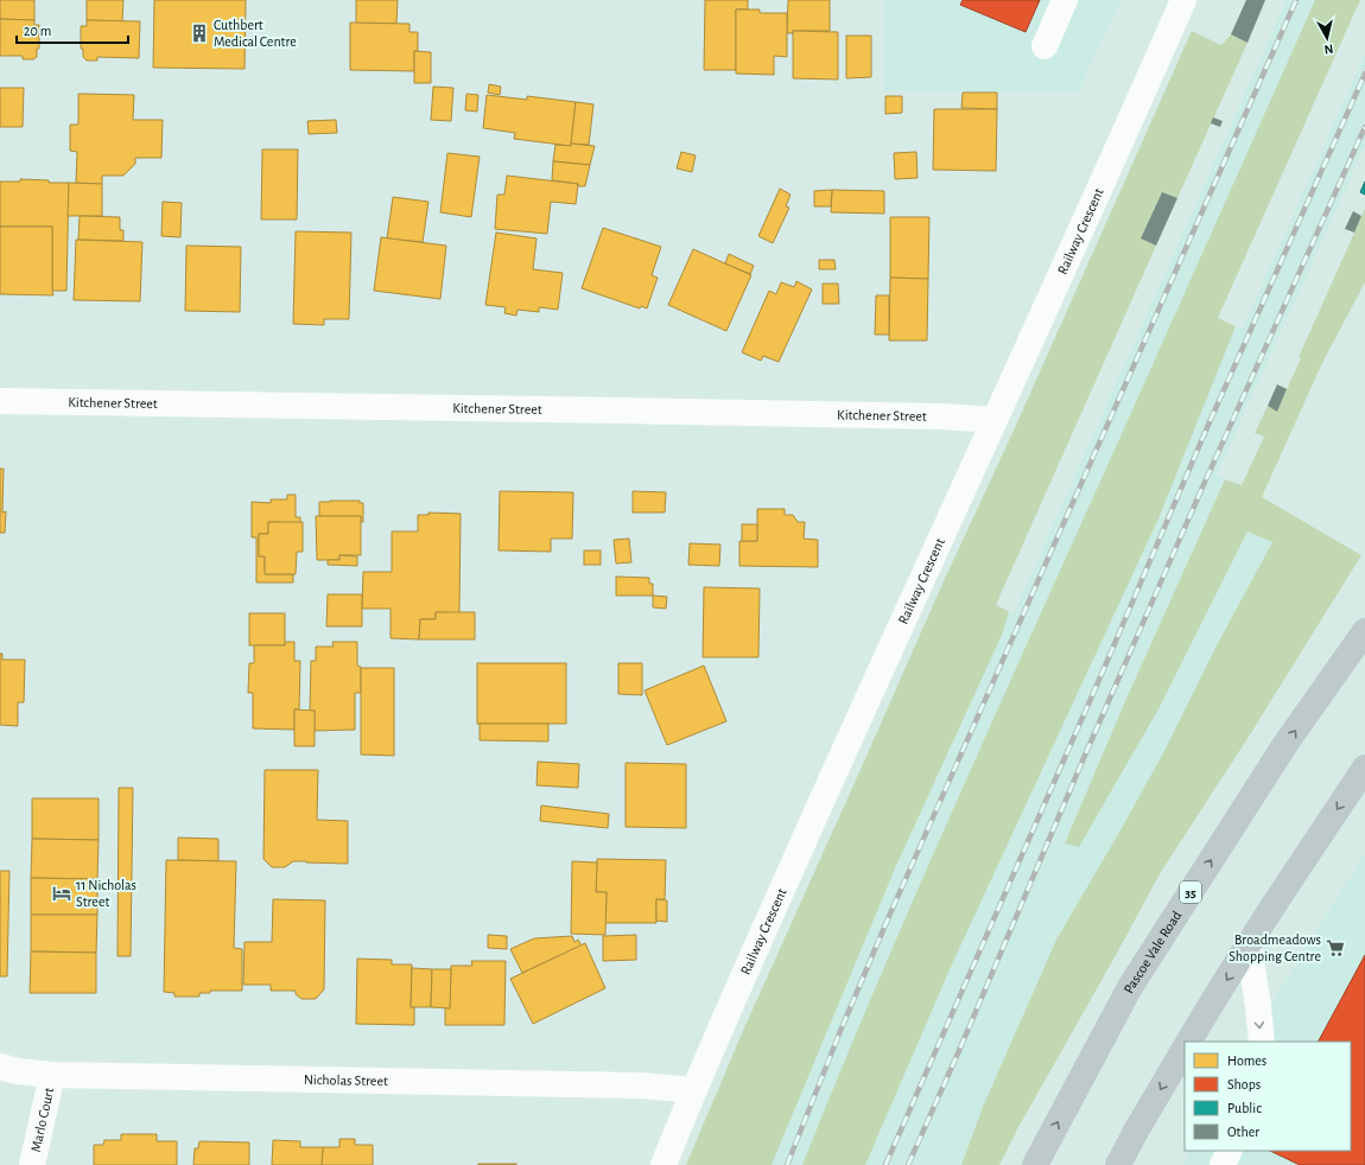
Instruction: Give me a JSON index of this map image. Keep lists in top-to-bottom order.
{
  "streets": {
    "main road": ["35", "Pascoe Vale Road"],
    "street": [
      "Railway Crescent",
      "Kitchener Street",
      "Nicholas Street",
      "Marlo Court"
    ]
  },
  "crossings": [
    ["Railway Crescent", "Kitchener Street"],
    ["Railway Crescent", "Nicholas Street"],
    ["Nicholas Street", "Marlo Court"]
  ],
  "places": {
    "building": ["Cuthbert Medical Centre"],
    "hotel": ["11 Nicholas Street"],
    "supermarket": ["Broadmeadows Shopping Centre"]
  },
  "legend": [
    "Homes",
    "Shops",
    "Public",
    "Other"
  ],
  "scale_bar": "20 m",
  "north": "bottom"
}
